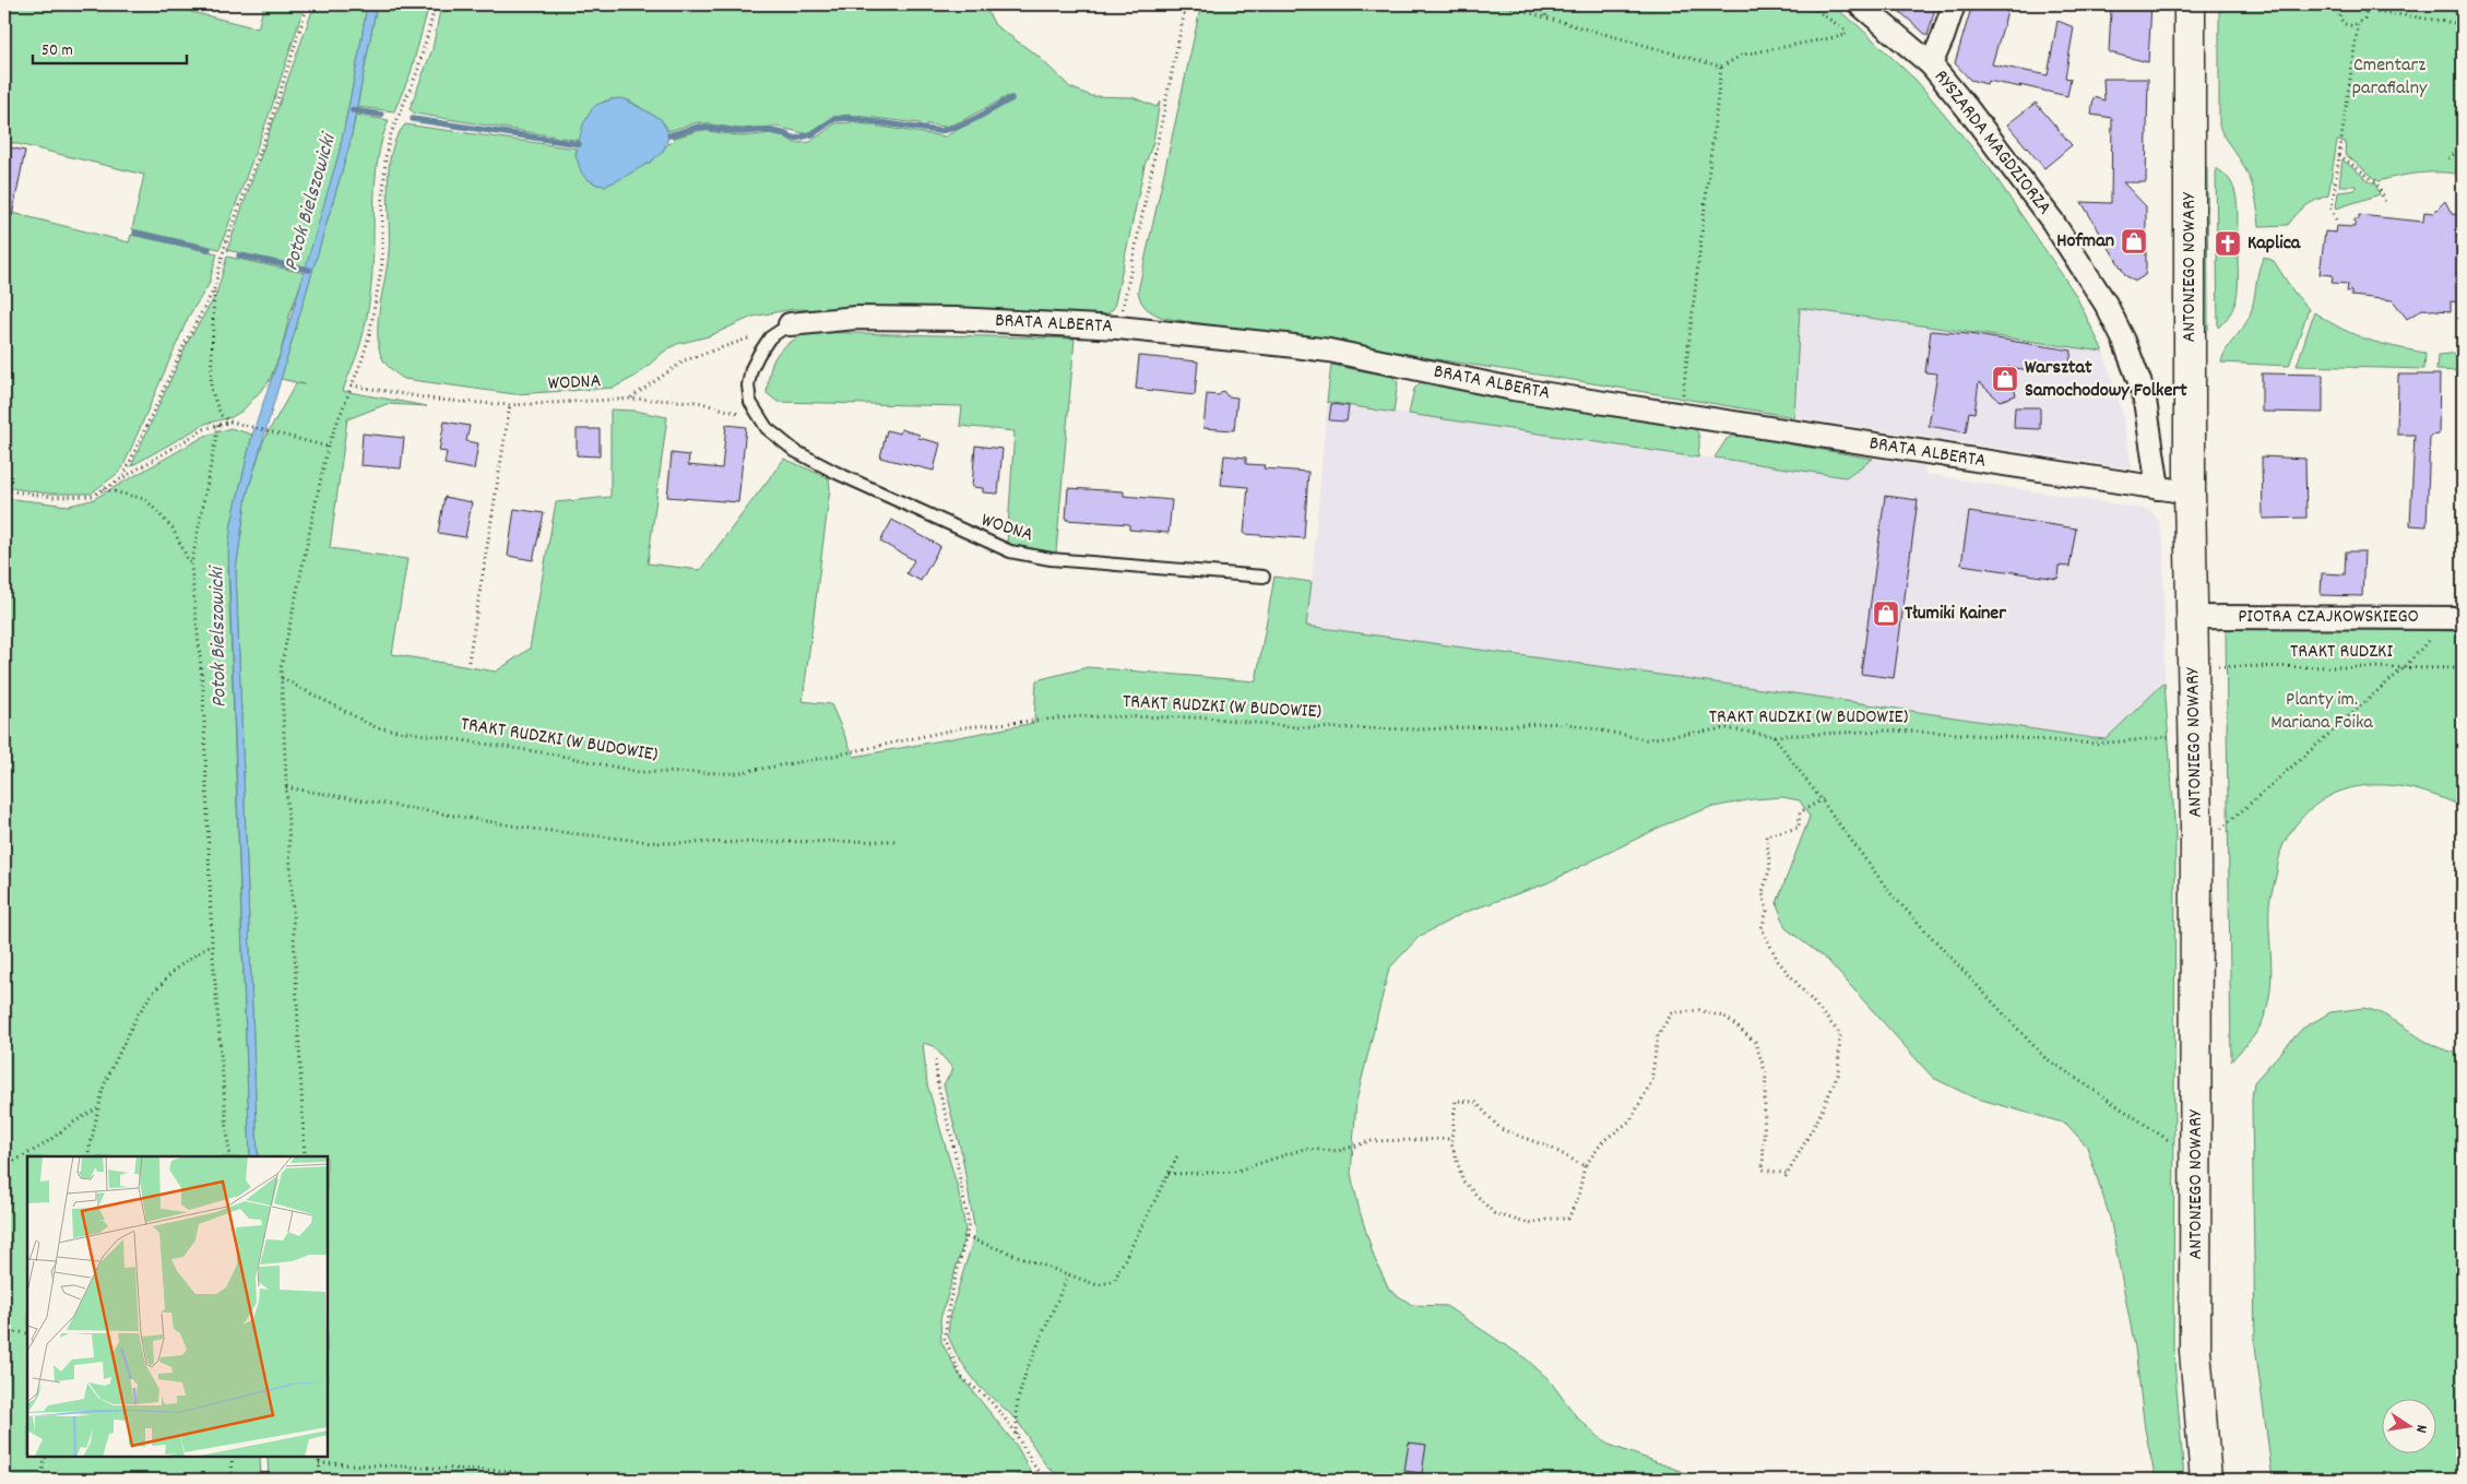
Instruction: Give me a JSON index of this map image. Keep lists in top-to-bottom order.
{
  "streets": {
    "street": [
      "RYSZARDA MAGDZIORZA",
      "ANTONIEGO NOWARY",
      "BRATA ALBERTA",
      "PIOTRA CZAJKOWSKIEGO"
    ],
    "lane": ["WODNA"],
    "path": ["TRAKT RUDZKI", "TRAKT RUDZKI (W BUDOWIE)"]
  },
  "crossings": [
    ["RYSZARDA MAGDZIORZA", "BRATA ALBERTA"],
    ["ANTONIEGO NOWARY", "BRATA ALBERTA"],
    ["ANTONIEGO NOWARY", "PIOTRA CZAJKOWSKIEGO"],
    ["BRATA ALBERTA", "WODNA"]
  ],
  "water": ["Potok Bielszowicki"],
  "parks": ["Cmentarz parafialny", "Planty im. Mariana Foika"],
  "places": {
    "shop": ["Hofman", "Warsztat Samochodowy Folkert", "Tłumiki Kainer"],
    "church": ["Kaplica"]
  },
  "scale_bar": "50 m",
  "north": "right"
}
